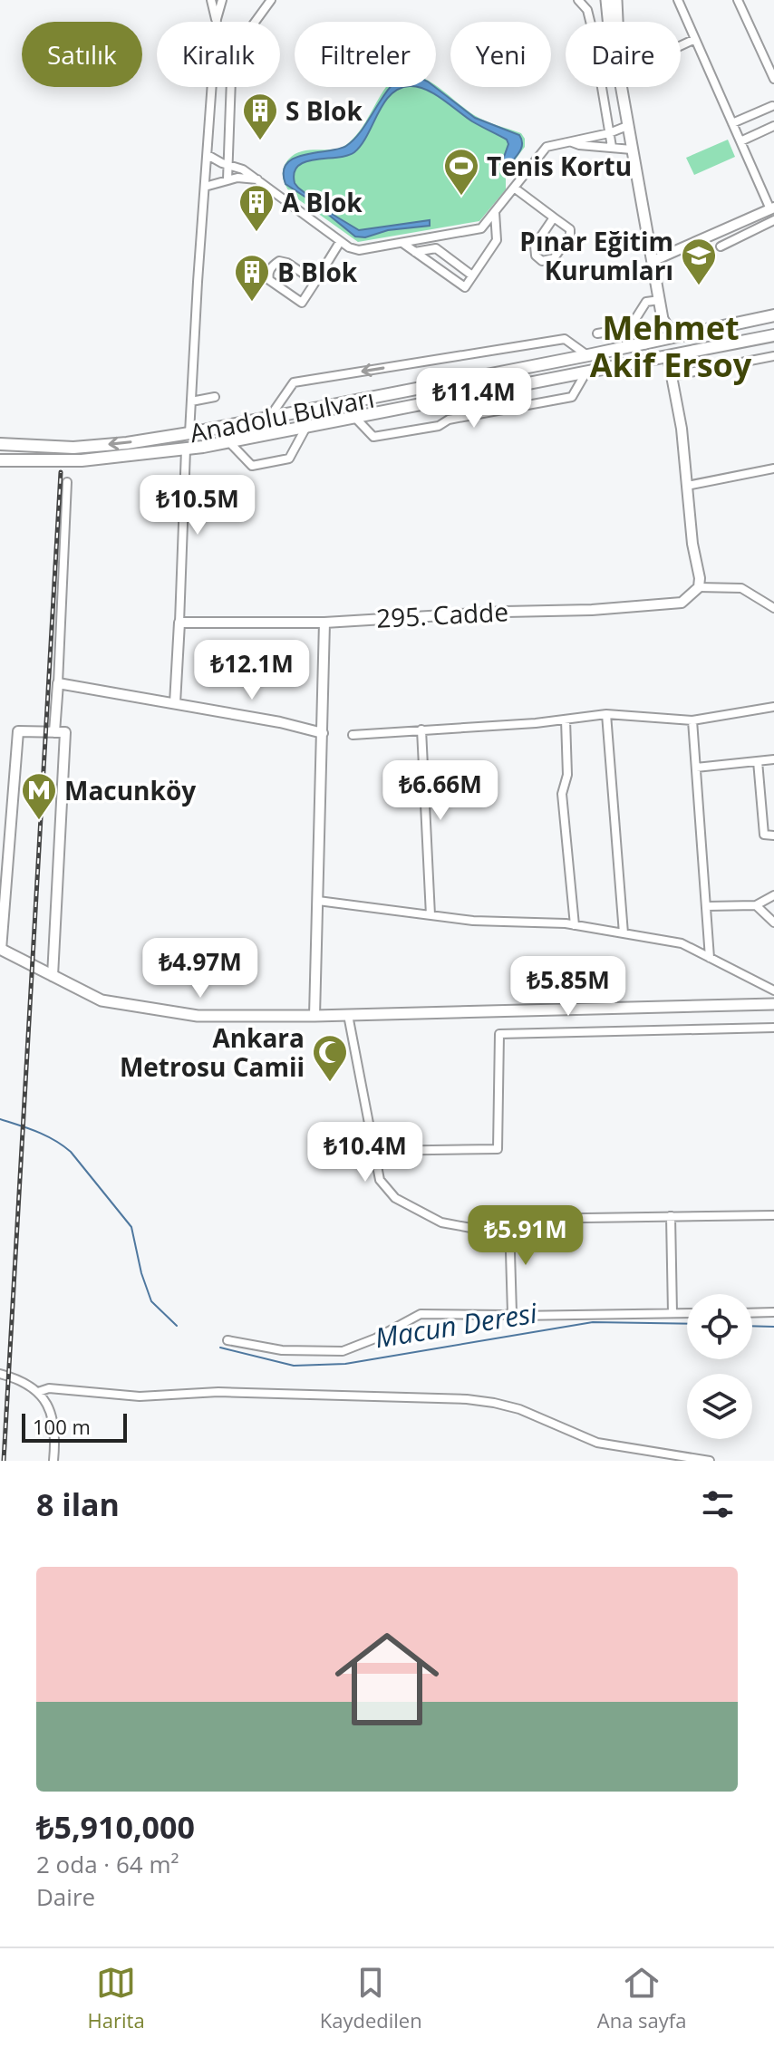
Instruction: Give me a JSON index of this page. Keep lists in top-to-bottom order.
{
  "streets": {
    "main road": ["Anadolu Bulvarı"],
    "street": ["295. Cadde"]
  },
  "districts": ["Mehmet Akif Ersoy"],
  "water": ["Macun Deresi"],
  "places": {
    "building": ["S Blok", "A Blok", "B Blok"],
    "sports": ["Tenis Kortu"],
    "school or university": ["Pınar Eğitim Kurumları"],
    "metro station": ["Macunköy"],
    "mosque": ["Ankara Metrosu Camii"]
  },
  "scale_bar": "100 m",
  "page": {
    "chip": [
      "Satılık",
      "Kiralık",
      "Filtreler",
      "Yeni",
      "Daire"
    ],
    "price": [
      "₺11.4M",
      "₺10.5M",
      "₺12.1M",
      "₺6.66M",
      "₺4.97M",
      "₺5.85M",
      "₺10.4M",
      "₺5.91M"
    ],
    "scale": "100 m",
    "heading": "8 ilan",
    "list": [
      {
        "name": "₺5,910,000",
        "note": "2 oda · 64 m² · Daire"
      }
    ],
    "tabs": ["Harita", "Kaydedilen", "Ana sayfa"]
  }
}
